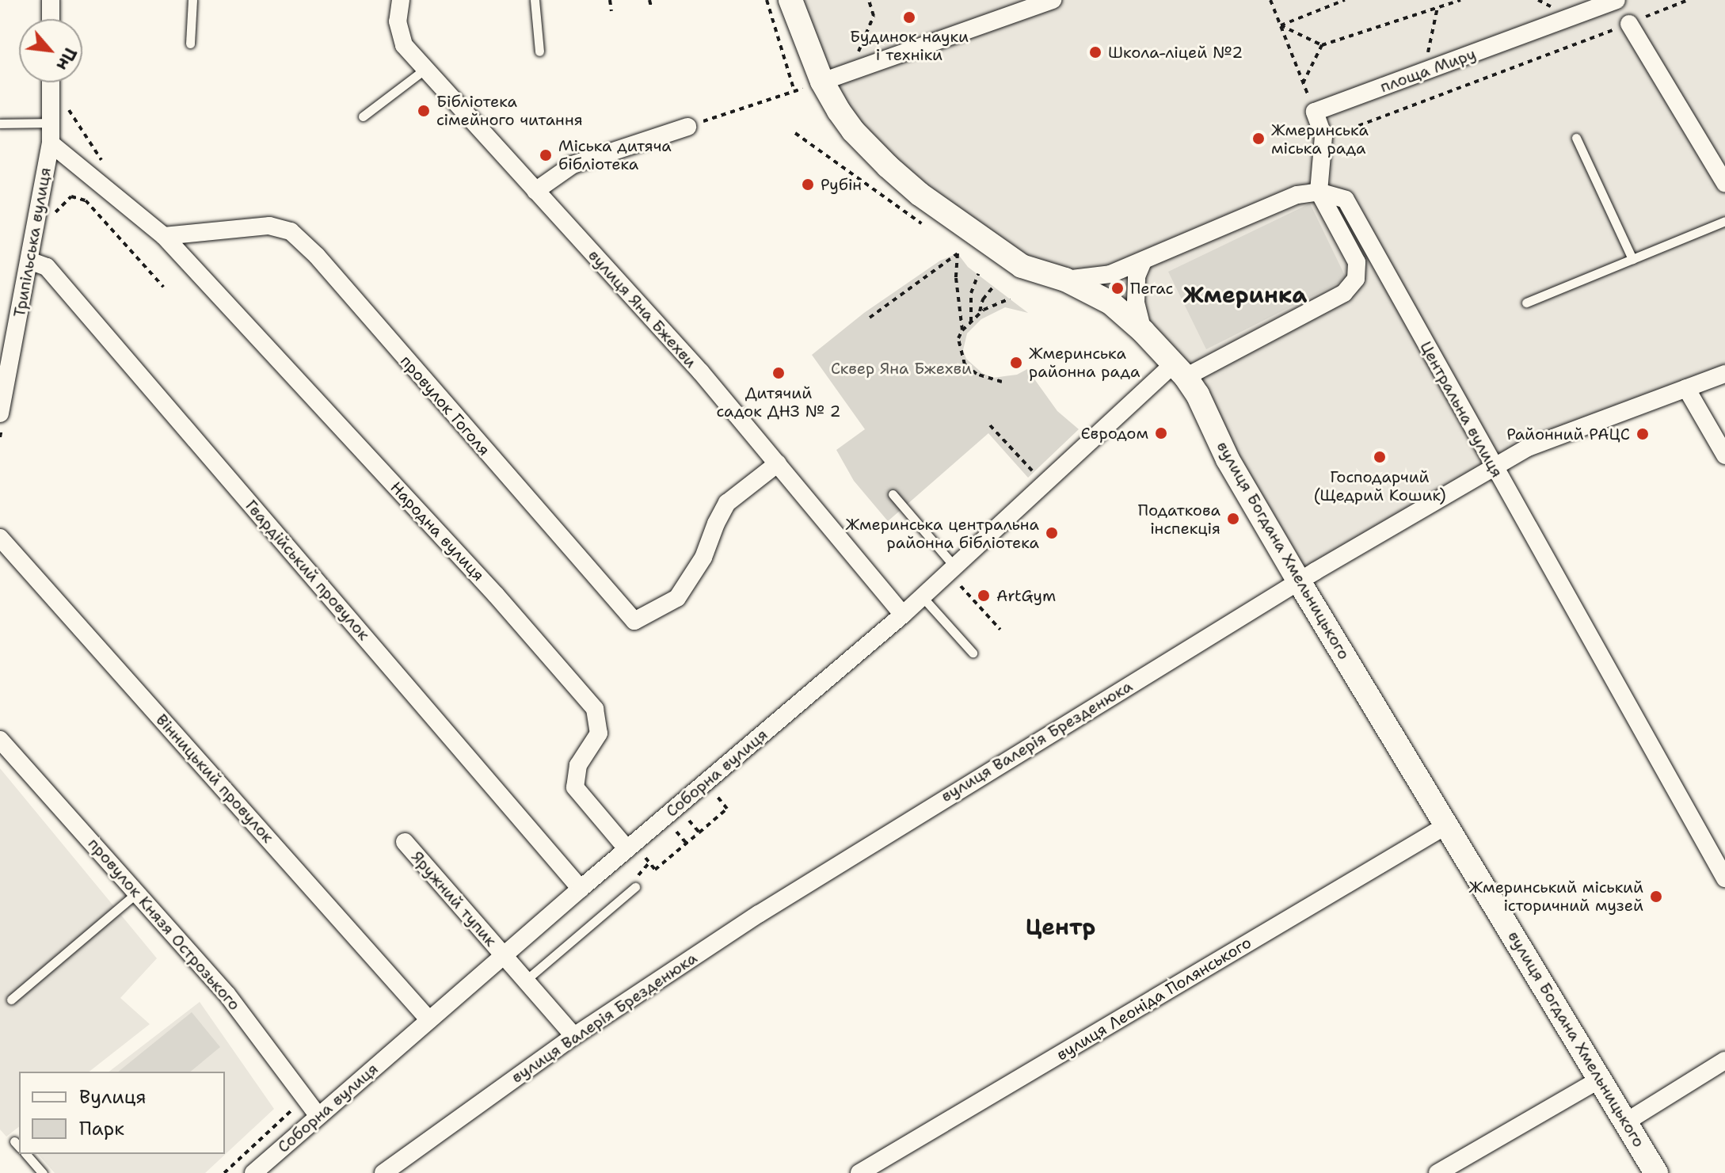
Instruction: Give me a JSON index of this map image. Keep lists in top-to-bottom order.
{
  "streets": {
    "street": [
      "площа Миру",
      "Трипільська вулиця",
      "вулиця Яна Бжехви",
      "провулок Гоголя",
      "Центральна вулиця",
      "Народна вулиця",
      "вулиця Богдана Хмельницького",
      "Гвардійський провулок",
      "вулиця Валерія Брезденюка",
      "Соборна вулиця",
      "Вінницький провулок",
      "Яружний тупик",
      "провулок Князя Острозького",
      "вулиця Леоніда Полянського"
    ]
  },
  "crossings": [
    ["Трипільська вулиця", "Гвардійський провулок"],
    ["вулиця Яна Бжехви", "провулок Гоголя"],
    ["вулиця Яна Бжехви", "Соборна вулиця"],
    ["провулок Гоголя", "Народна вулиця"],
    ["Центральна вулиця", "вулиця Валерія Брезденюка"],
    ["Центральна вулиця", "Соборна вулиця"],
    ["Народна вулиця", "Соборна вулиця"],
    ["вулиця Богдана Хмельницького", "вулиця Валерія Брезденюка"],
    ["вулиця Богдана Хмельницького", "Соборна вулиця"],
    ["вулиця Богдана Хмельницького", "вулиця Леоніда Полянського"],
    ["Гвардійський провулок", "Соборна вулиця"],
    ["вулиця Валерія Брезденюка", "Яружний тупик"],
    ["Соборна вулиця", "Вінницький провулок"],
    ["Соборна вулиця", "Яружний тупик"],
    ["Соборна вулиця", "провулок Князя Острозького"]
  ],
  "districts": ["Жмеринка", "Центр"],
  "parks": ["Сквер Яна Бжехви"],
  "places": [
    "Будинок науки і техніки",
    "Школа-ліцей №2",
    "Бібліотека сімейного читання",
    "Жмеринська міська рада",
    "Міська дитяча бібліотека",
    "Рубін",
    "Пегас",
    "Жмеринська районна рада",
    "Дитячий садок ДНЗ № 2",
    "Євродом",
    "Районний РАЦС",
    "Господарчий (Щедрий Кошик)",
    "Податкова інспекція",
    "Жмеринська центральна районна бібліотека",
    "ArtGym",
    "Жмеринський міський історичний музей"
  ],
  "legend": ["Вулиця", "Парк"],
  "north": "bottom right"
}
